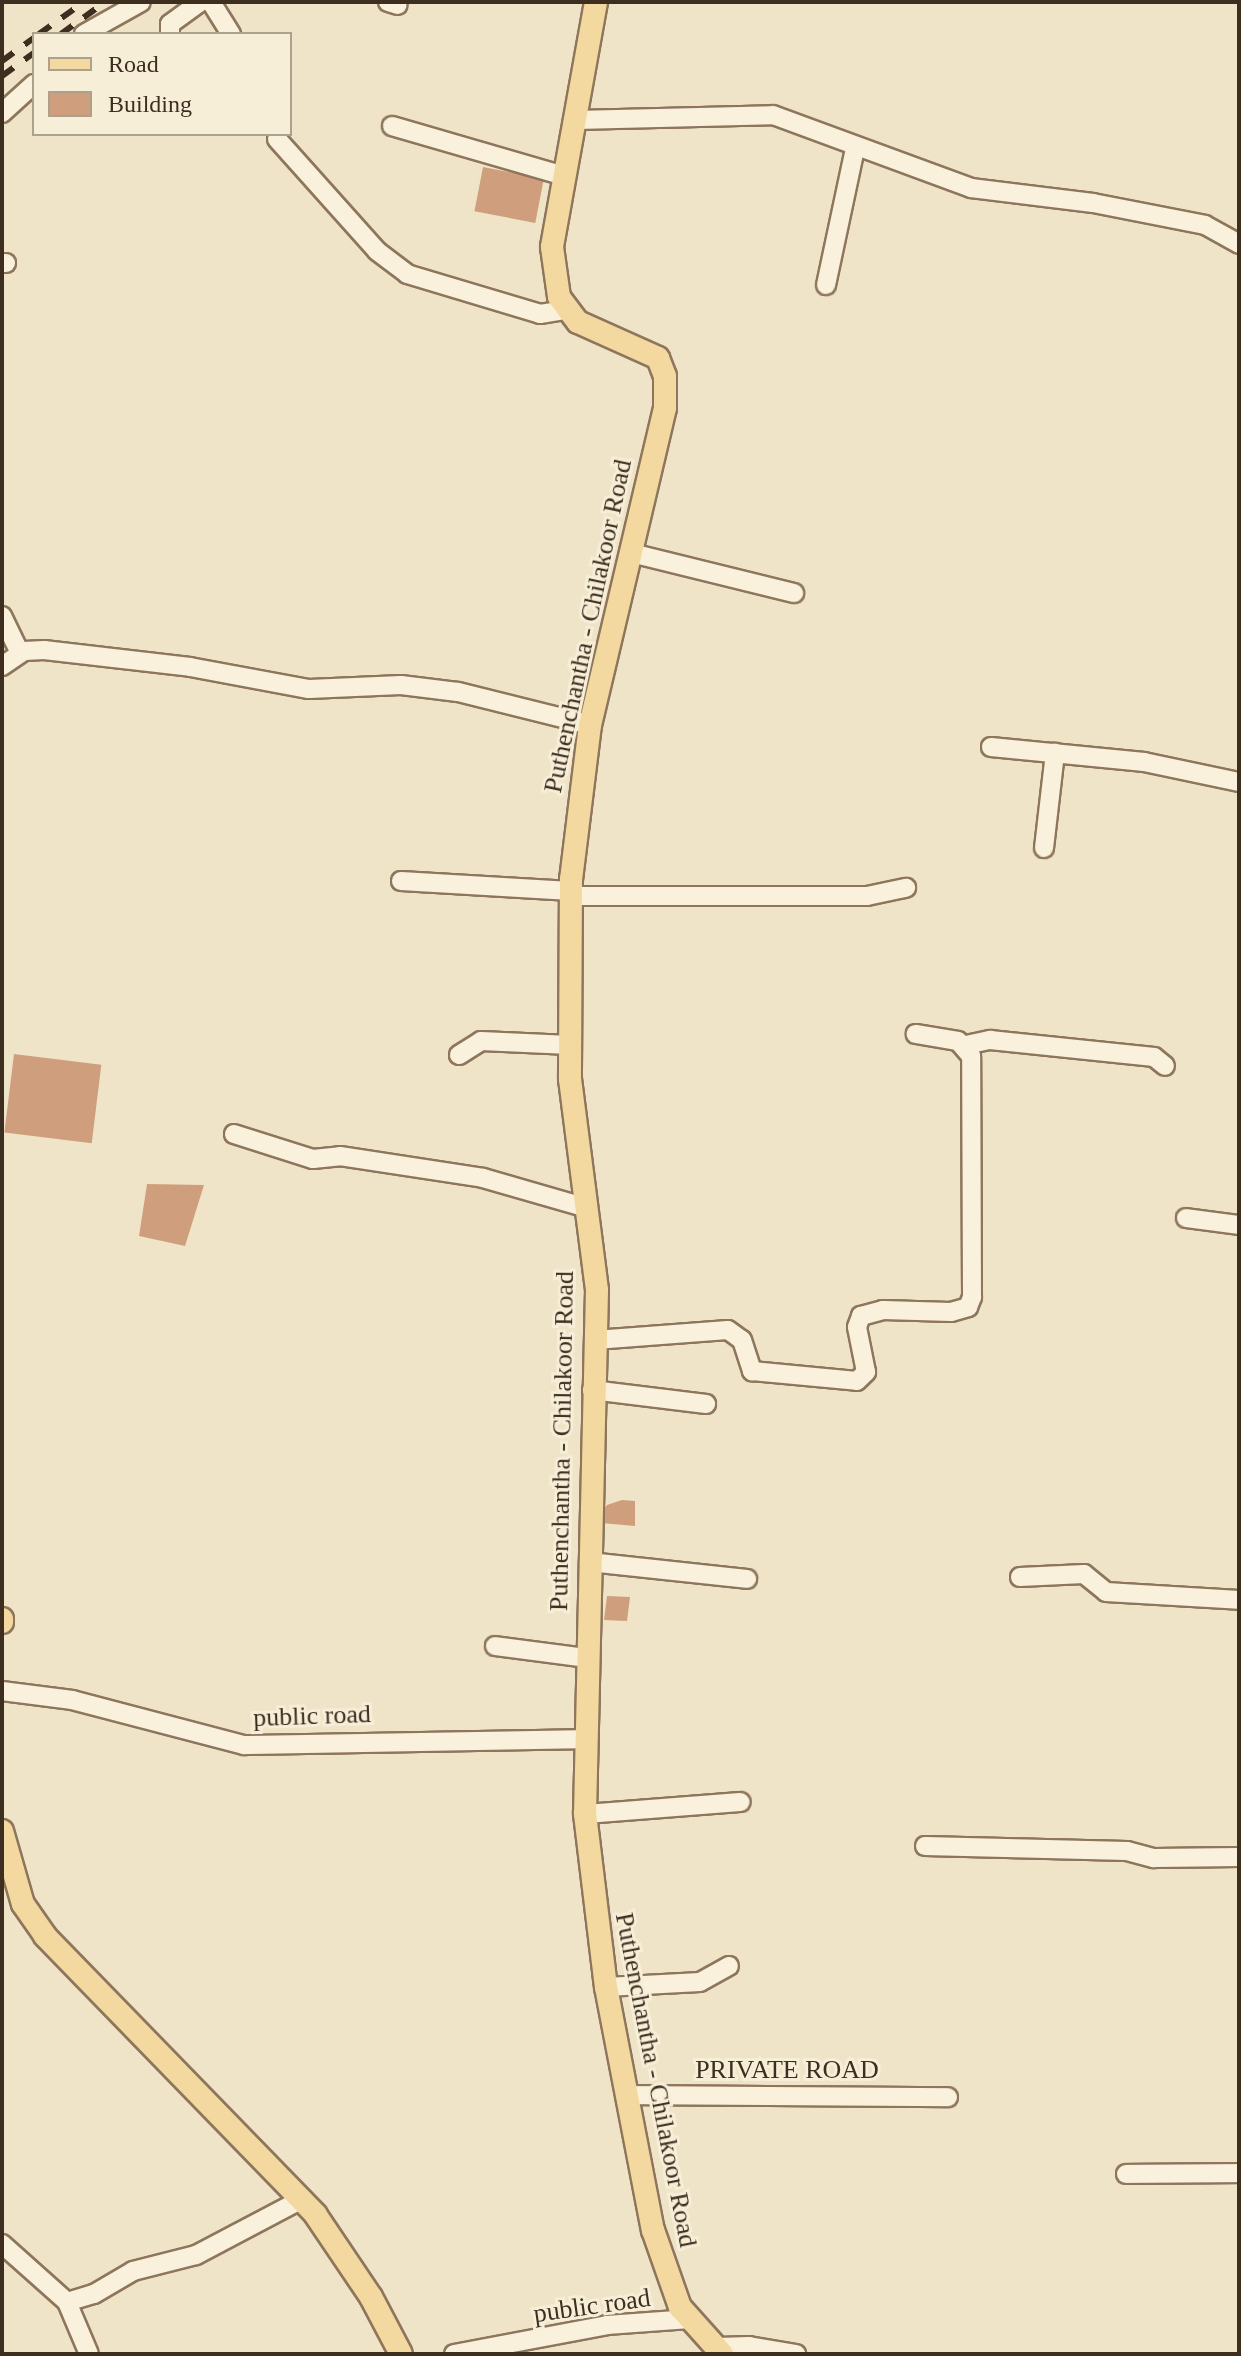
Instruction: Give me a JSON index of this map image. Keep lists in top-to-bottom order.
{
  "streets": {
    "main road": ["Puthenchantha - Chilakoor Road"],
    "street": ["public road", "PRIVATE ROAD"]
  },
  "crossings": [
    ["Puthenchantha - Chilakoor Road", "public road"],
    ["Puthenchantha - Chilakoor Road", "PRIVATE ROAD"]
  ],
  "legend": ["Road", "Building"]
}
